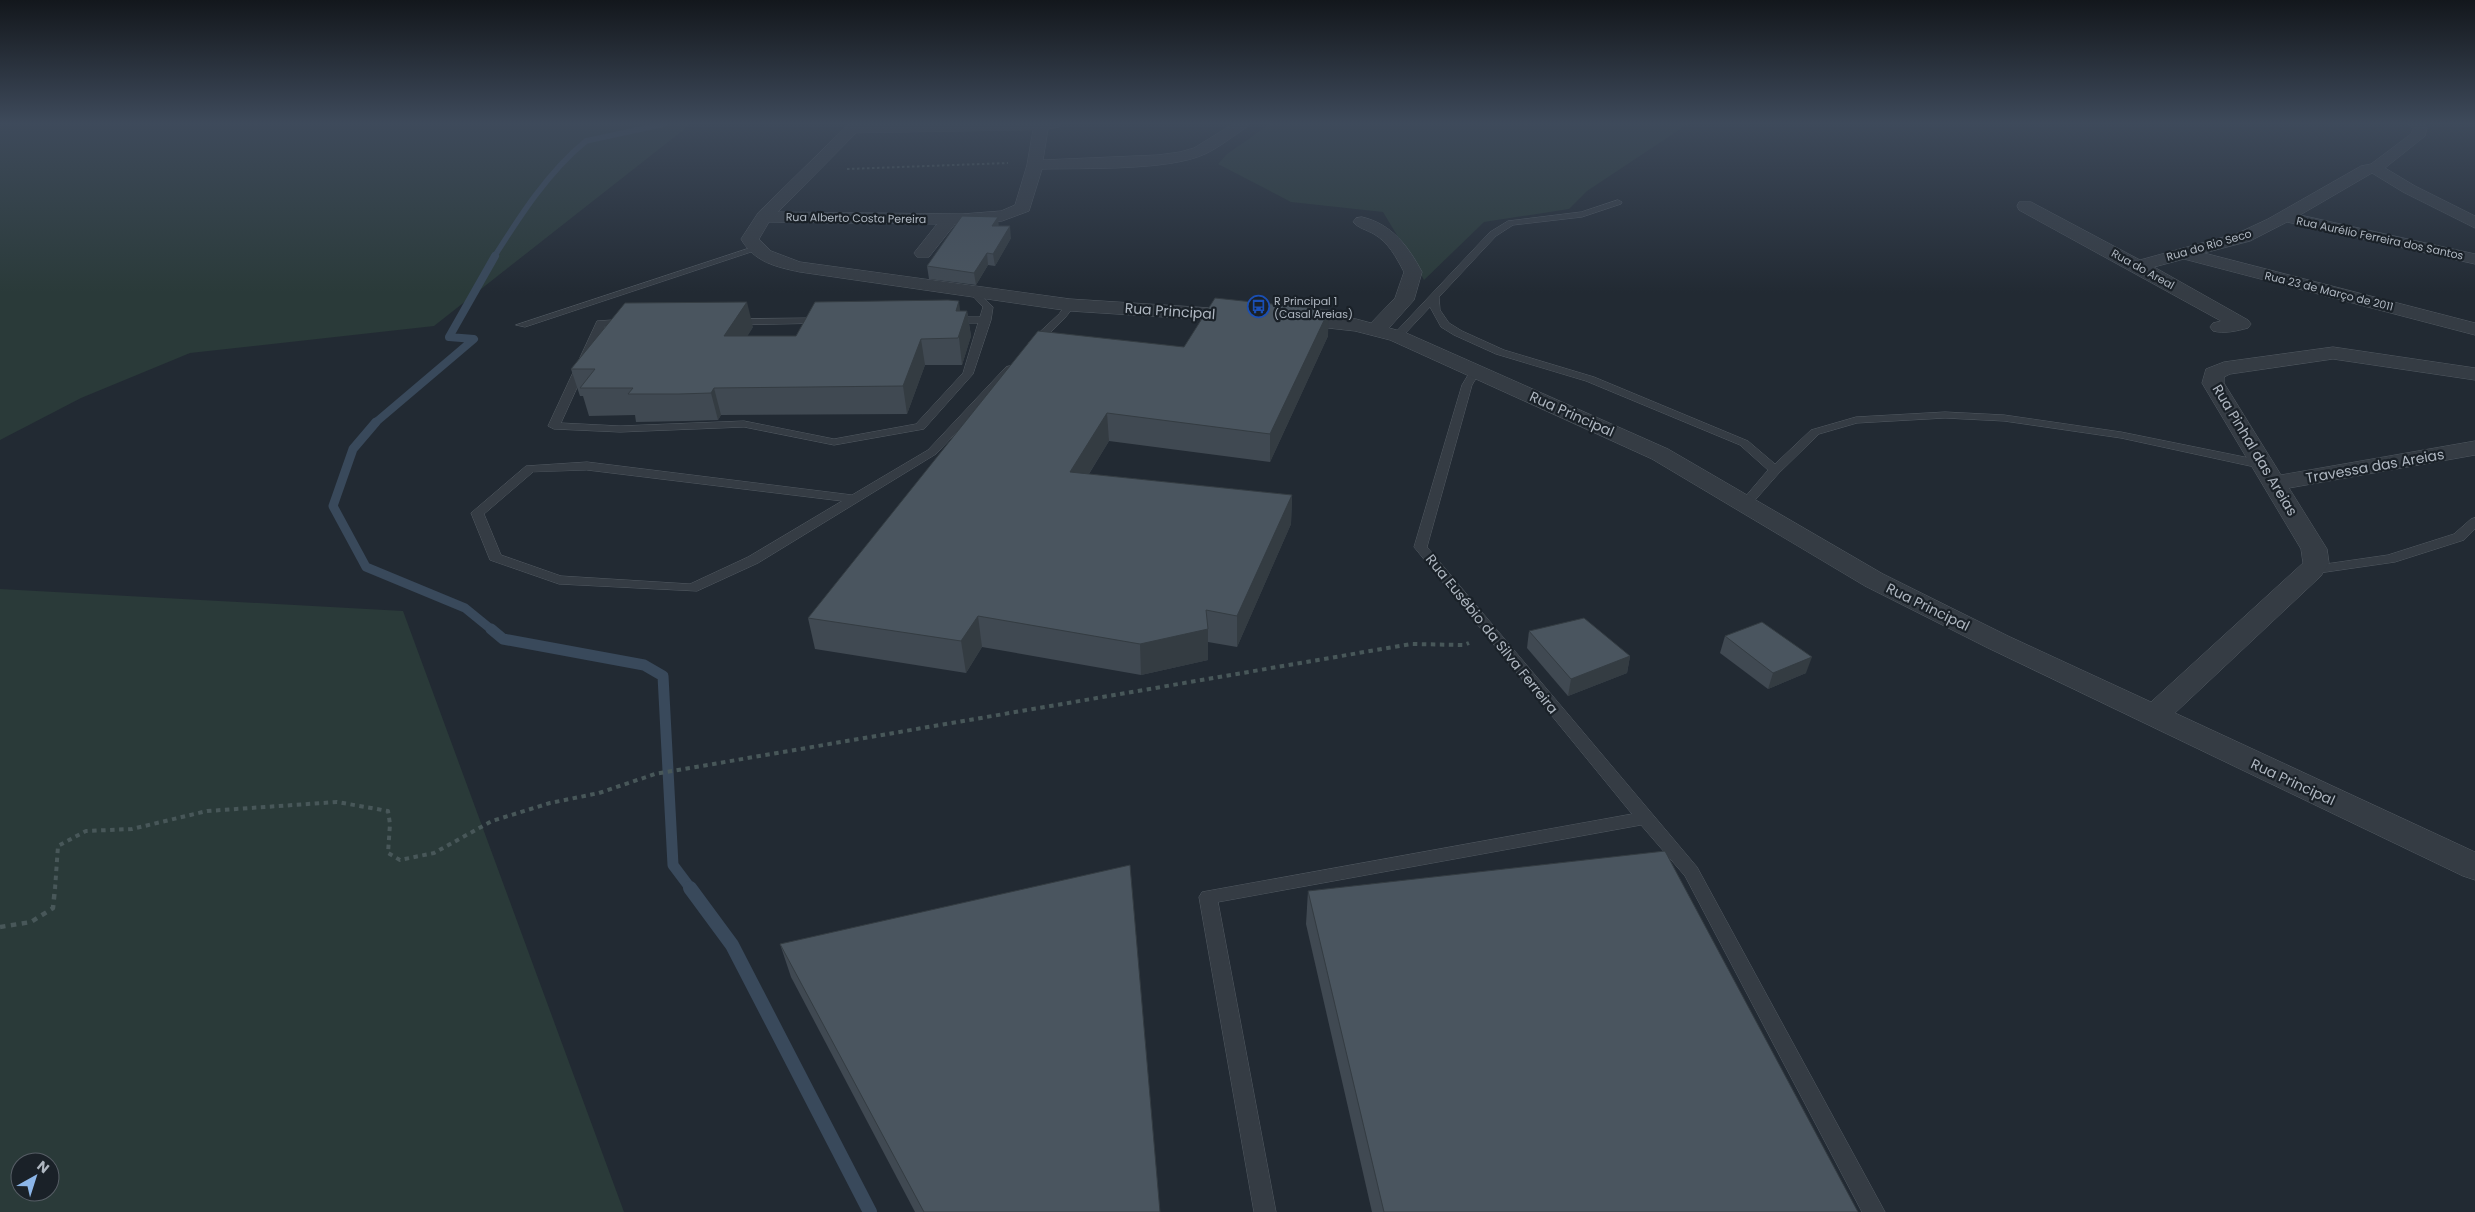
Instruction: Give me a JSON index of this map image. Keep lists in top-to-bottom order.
{
  "streets": {
    "street": [
      "Rua Alberto Costa Pereira",
      "Rua Aurélio Ferreira dos Santos",
      "Rua do Rio Seco",
      "Rua do Areal",
      "Rua 23 de Março de 2011",
      "Rua Principal",
      "Rua Pinhal das Areias",
      "Travessa das Areias"
    ],
    "lane": ["Rua Eusébio da Silva Ferreira"]
  },
  "crossings": [
    ["Rua Aurélio Ferreira dos Santos", "Rua do Rio Seco"],
    ["Rua do Rio Seco", "Rua do Areal"],
    ["Rua do Rio Seco", "Rua 23 de Março de 2011"],
    ["Rua Principal", "Rua Eusébio da Silva Ferreira"],
    ["Rua Pinhal das Areias", "Travessa das Areias"]
  ],
  "places": {
    "bus stop": ["R Principal 1 (Casal Areias)"]
  },
  "north": "top right"
}
